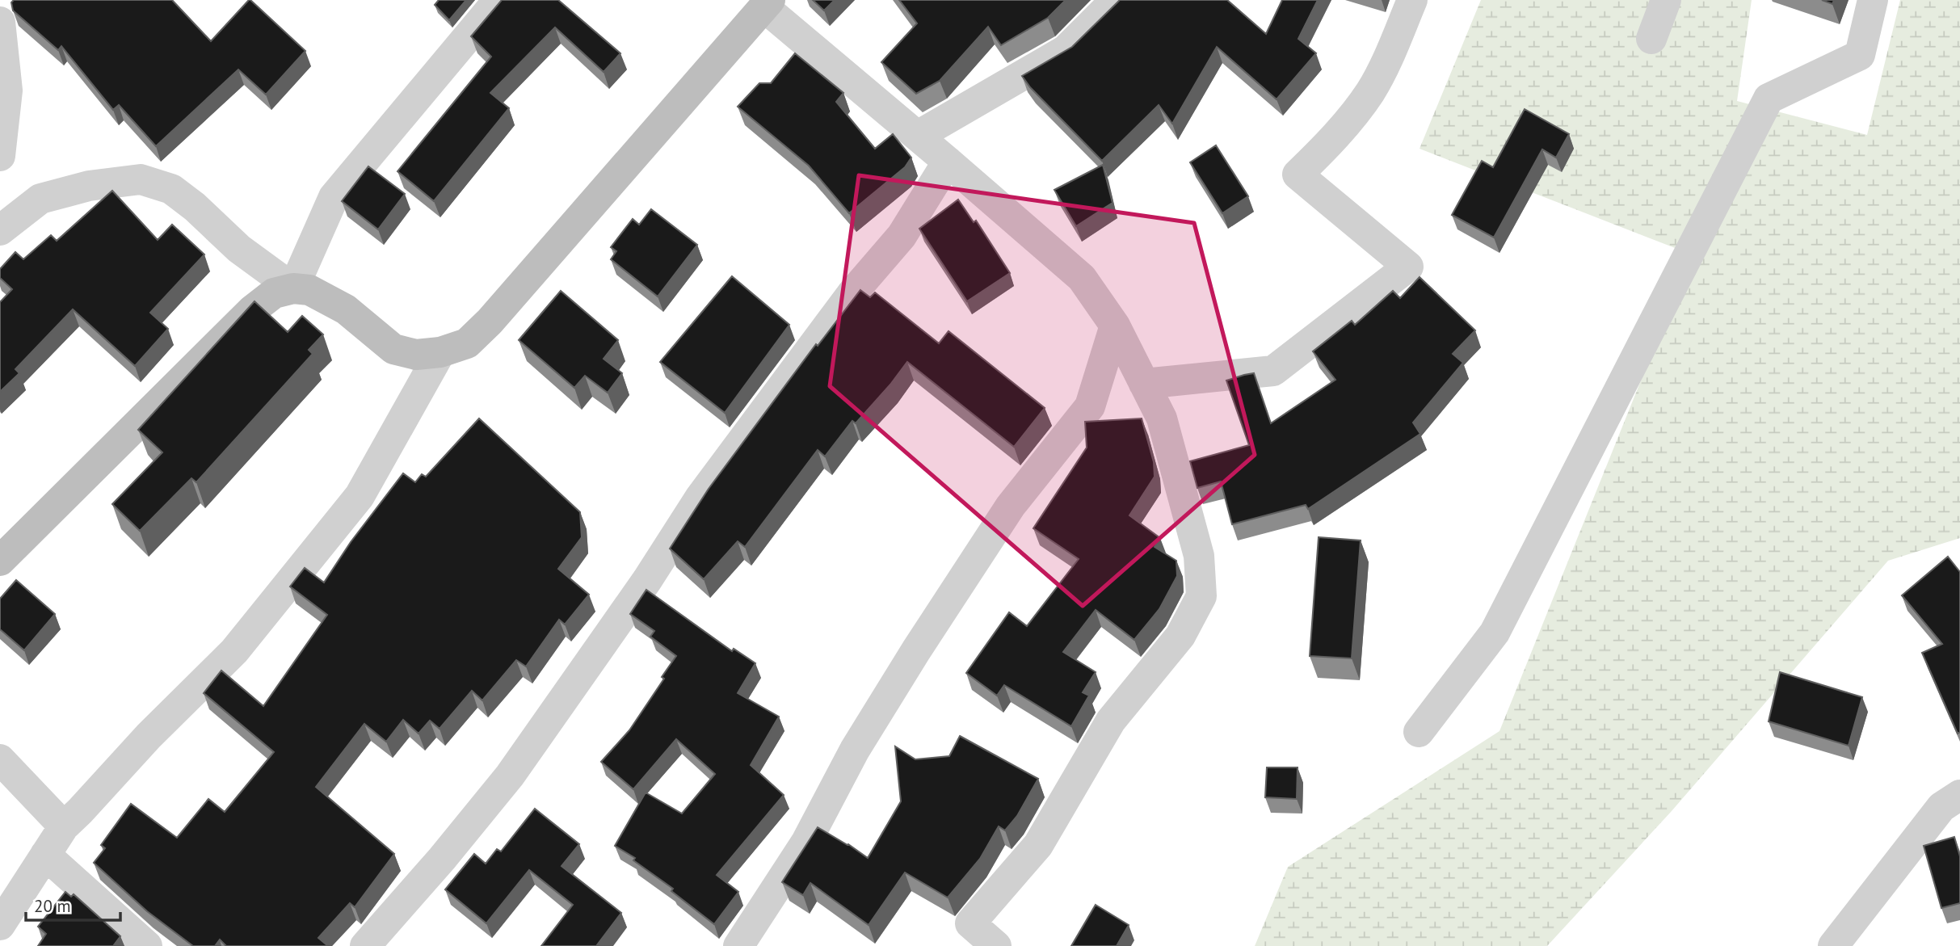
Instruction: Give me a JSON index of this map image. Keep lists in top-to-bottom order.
{
  "scale_bar": "20 m"
}
